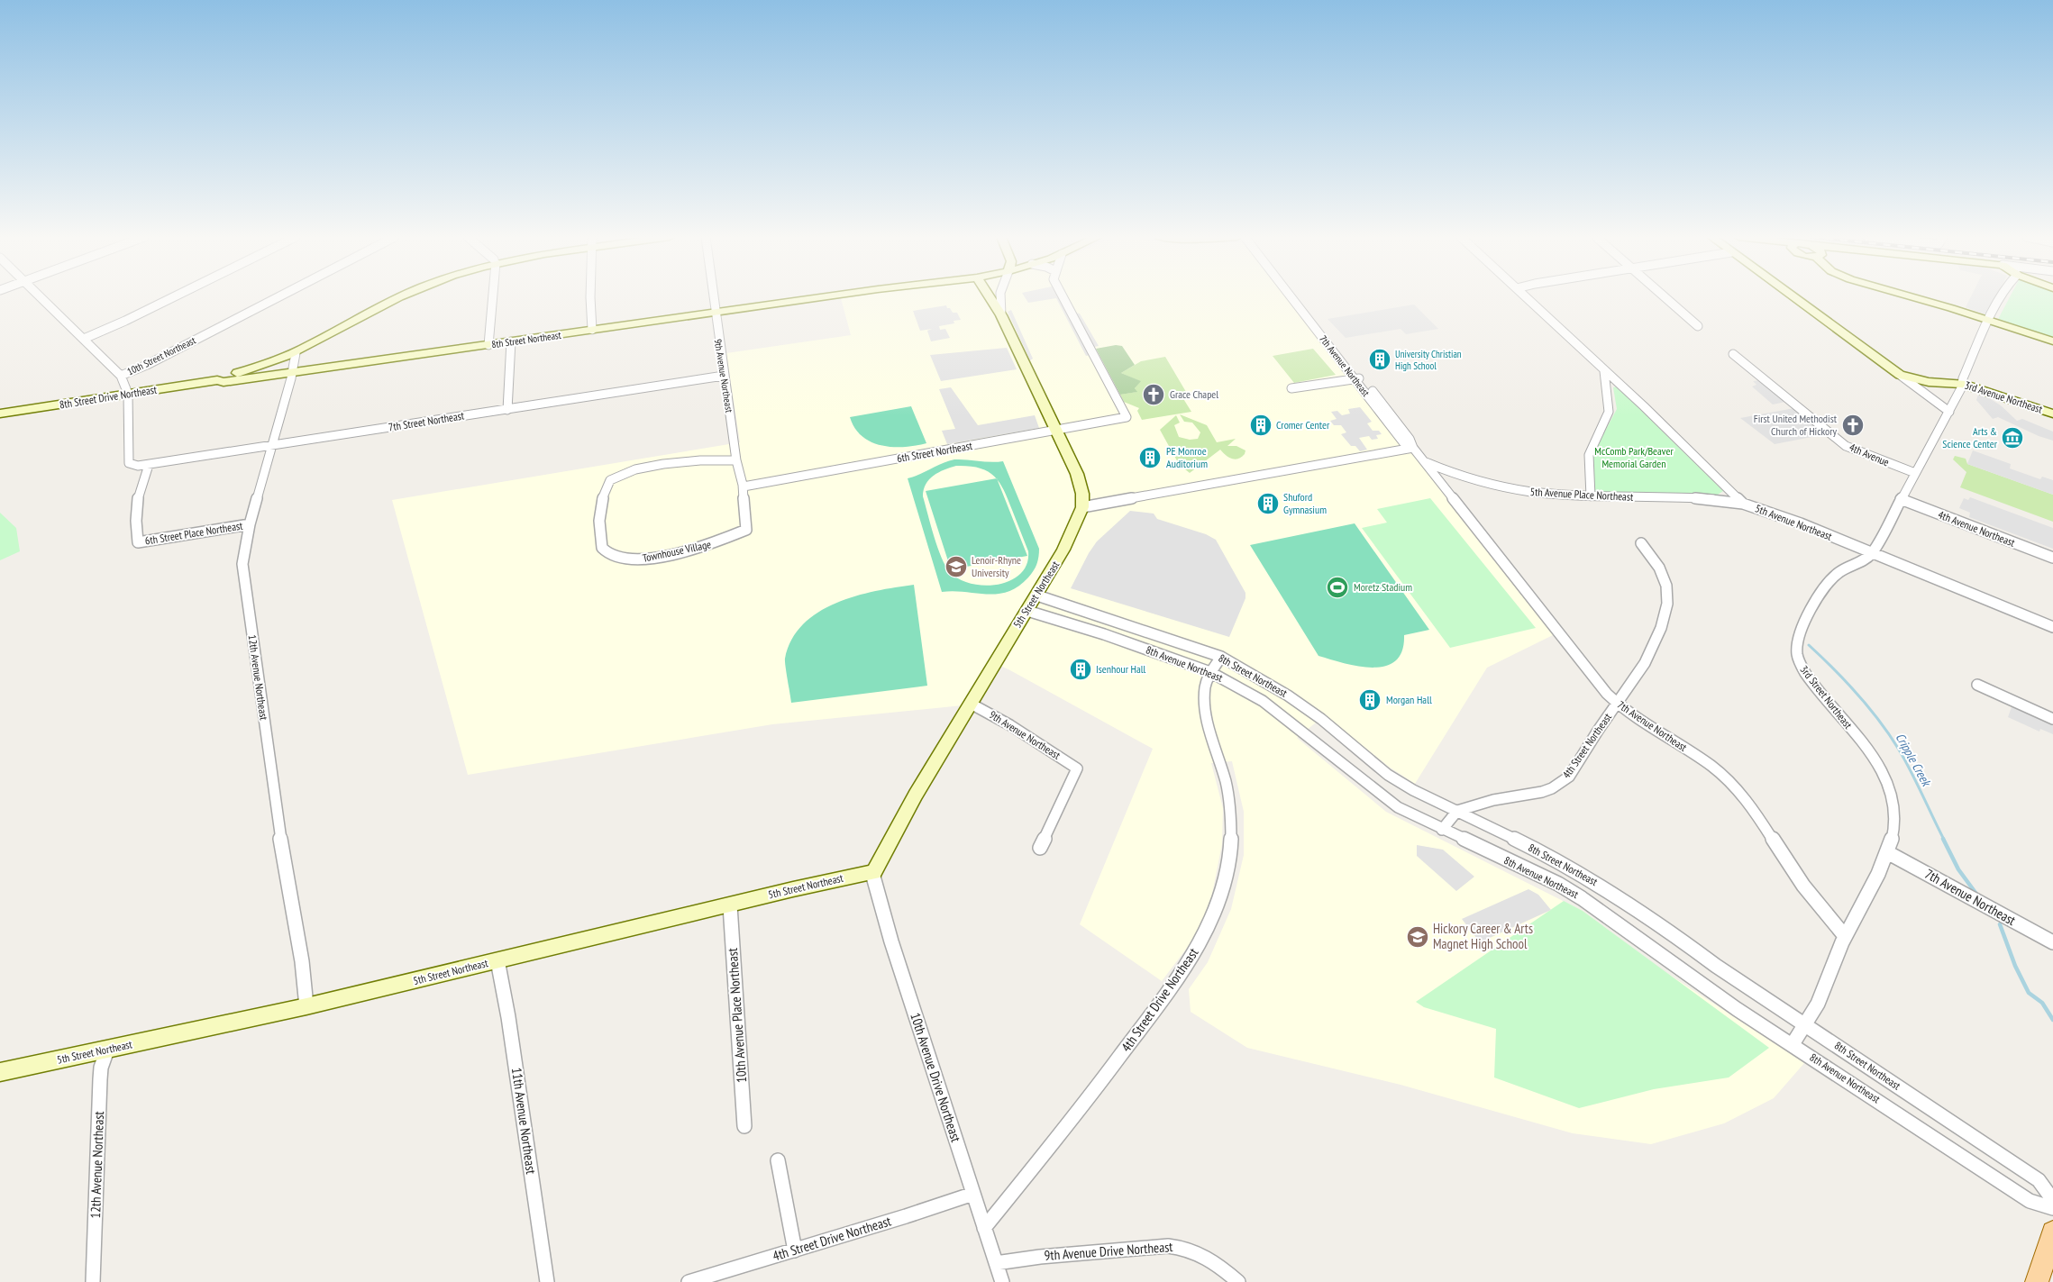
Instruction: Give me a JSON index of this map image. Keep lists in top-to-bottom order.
{
  "streets": {
    "main road": [
      "8th Street Northeast",
      "8th Street Drive Northeast",
      "3rd Avenue Northeast",
      "5th Street Northeast"
    ],
    "street": [
      "10th Street Northeast",
      "7th Avenue Northeast",
      "9th Avenue Northeast",
      "7th Street Northeast",
      "6th Street Northeast",
      "4th Avenue",
      "5th Avenue Place Northeast",
      "5th Avenue Northeast",
      "4th Avenue Northeast",
      "6th Street Place Northeast",
      "Townhouse Village",
      "8th Avenue Northeast",
      "12th Avenue Northeast",
      "3rd Street Northeast",
      "4th Street Northeast",
      "4th Street Drive Northeast",
      "10th Avenue Place Northeast",
      "10th Avenue Drive Northeast",
      "11th Avenue Northeast",
      "9th Avenue Drive Northeast"
    ]
  },
  "crossings": [
    ["8th Street Northeast", "9th Avenue Northeast"],
    ["8th Street Northeast", "8th Street Drive Northeast"],
    ["8th Street Northeast", "5th Street Northeast"],
    ["8th Street Northeast", "12th Avenue Northeast"],
    ["8th Street Northeast", "3rd Street Northeast"],
    ["8th Street Northeast", "4th Street Northeast"],
    ["8th Street Northeast", "4th Street Drive Northeast"],
    ["7th Avenue Northeast", "5th Avenue Place Northeast"],
    ["7th Avenue Northeast", "3rd Street Northeast"],
    ["7th Avenue Northeast", "4th Street Northeast"],
    ["9th Avenue Northeast", "7th Street Northeast"],
    ["9th Avenue Northeast", "6th Street Northeast"],
    ["9th Avenue Northeast", "Townhouse Village"],
    ["9th Avenue Northeast", "5th Street Northeast"],
    ["8th Street Drive Northeast", "7th Street Northeast"],
    ["3rd Avenue Northeast", "3rd Street Northeast"],
    ["7th Street Northeast", "6th Street Place Northeast"],
    ["7th Street Northeast", "12th Avenue Northeast"],
    ["6th Street Northeast", "Townhouse Village"],
    ["4th Avenue", "3rd Street Northeast"],
    ["5th Avenue Place Northeast", "5th Avenue Northeast"],
    ["5th Avenue Northeast", "3rd Street Northeast"],
    ["4th Avenue Northeast", "3rd Street Northeast"],
    ["6th Street Place Northeast", "12th Avenue Northeast"],
    ["5th Street Northeast", "8th Avenue Northeast"],
    ["5th Street Northeast", "12th Avenue Northeast"],
    ["5th Street Northeast", "10th Avenue Place Northeast"],
    ["5th Street Northeast", "10th Avenue Drive Northeast"],
    ["5th Street Northeast", "11th Avenue Northeast"],
    ["8th Avenue Northeast", "3rd Street Northeast"],
    ["8th Avenue Northeast", "4th Street Drive Northeast"],
    ["4th Street Drive Northeast", "10th Avenue Drive Northeast"],
    ["10th Avenue Drive Northeast", "9th Avenue Drive Northeast"]
  ],
  "water": ["Cripple Creek"],
  "parks": ["McComb Park/Beaver Memorial Garden"],
  "places": {
    "building": [
      "University Christian High School",
      "Cromer Center",
      "PE Monroe Auditorium",
      "Shuford Gymnasium",
      "Isenhour Hall",
      "Morgan Hall"
    ],
    "church": ["Grace Chapel", "First United Methodist Church of Hickory"],
    "museum": ["Arts & Science Center"],
    "school or university": ["Lenoir-Rhyne University", "Hickory Career & Arts Magnet High School"],
    "sports": ["Moretz Stadium"]
  }
}
